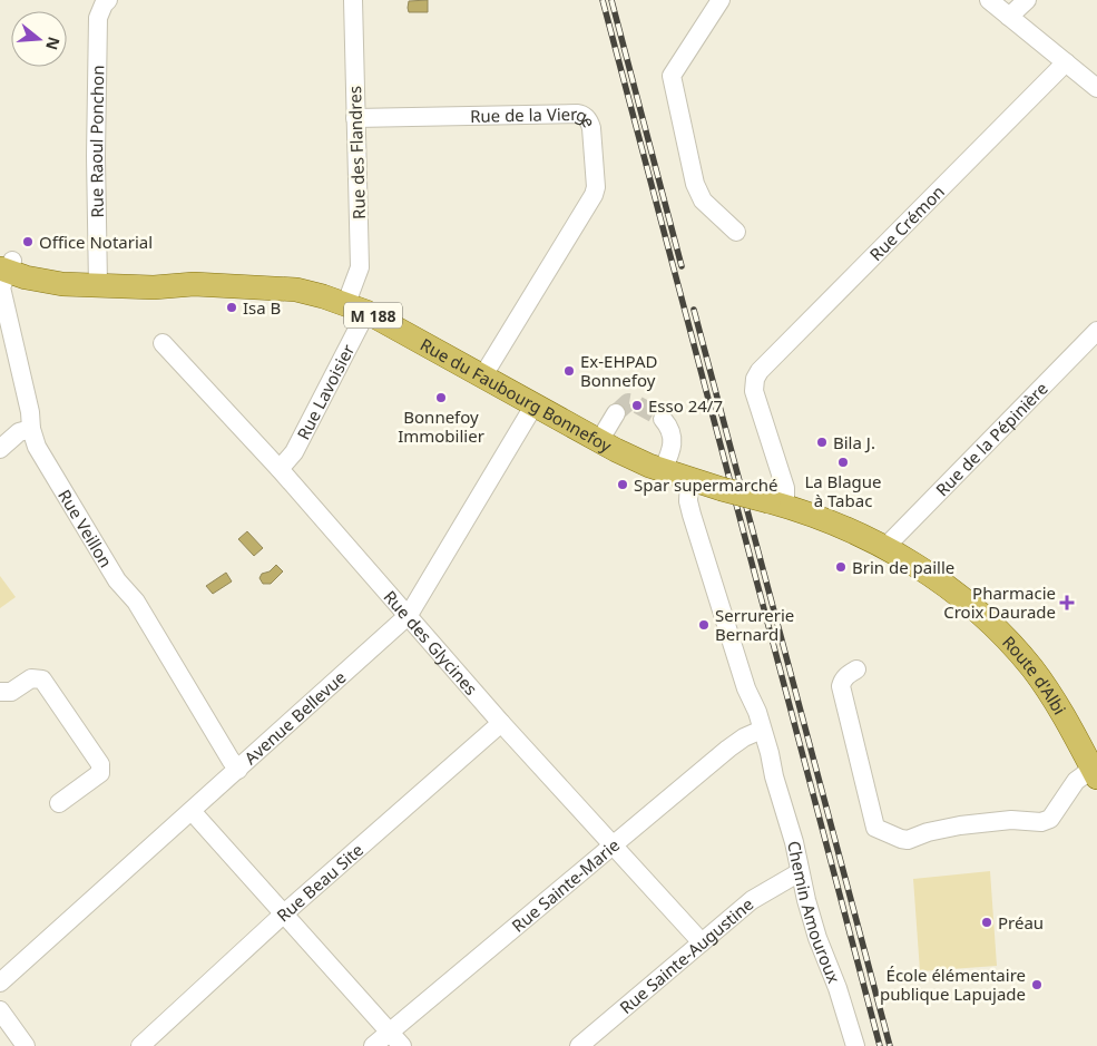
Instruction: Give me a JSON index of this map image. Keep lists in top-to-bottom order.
{
  "streets": {
    "main road": ["M 188", "Rue du Faubourg Bonnefoy", "Route d'Albi"],
    "street": [
      "Rue de la Vierge",
      "Rue Raoul Ponchon",
      "Rue des Flandres",
      "Rue Crémon",
      "Rue Lavoisier",
      "Rue de la Pépinière",
      "Rue Veillon",
      "Rue des Glycines",
      "Avenue Bellevue",
      "Rue Beau Site",
      "Rue Sainte-Marie",
      "Chemin Amouroux",
      "Rue Sainte-Augustine"
    ]
  },
  "crossings": [
    ["Rue de la Vierge", "Rue des Flandres"],
    ["Rue de la Vierge", "Rue du Faubourg Bonnefoy"],
    ["Rue Raoul Ponchon", "Rue du Faubourg Bonnefoy"],
    ["Rue des Flandres", "Rue Lavoisier"],
    ["Rue des Flandres", "Rue du Faubourg Bonnefoy"],
    ["Rue Crémon", "Route d'Albi"],
    ["Rue Lavoisier", "Rue du Faubourg Bonnefoy"],
    ["Rue Lavoisier", "Rue des Glycines"],
    ["Rue du Faubourg Bonnefoy", "Rue Veillon"],
    ["Rue du Faubourg Bonnefoy", "Route d'Albi"],
    ["Rue du Faubourg Bonnefoy", "Avenue Bellevue"],
    ["Rue du Faubourg Bonnefoy", "Chemin Amouroux"],
    ["Rue de la Pépinière", "Route d'Albi"],
    ["Rue Veillon", "Avenue Bellevue"],
    ["Rue des Glycines", "Avenue Bellevue"],
    ["Rue des Glycines", "Rue Beau Site"],
    ["Rue des Glycines", "Rue Sainte-Marie"],
    ["Rue des Glycines", "Rue Sainte-Augustine"],
    ["Route d'Albi", "Chemin Amouroux"],
    ["Rue Sainte-Marie", "Chemin Amouroux"],
    ["Chemin Amouroux", "Rue Sainte-Augustine"]
  ],
  "places": {
    "other": [
      "Office Notarial",
      "Isa B",
      "Ex-EHPAD Bonnefoy",
      "Bonnefoy Immobilier",
      "Esso 24/7",
      "Bila J.",
      "La Blague à Tabac",
      "Spar supermarché",
      "Brin de paille",
      "Serrurerie Bernard",
      "Préau",
      "École élémentaire publique Lapujade"
    ],
    "health": ["Pharmacie Croix Daurade"]
  },
  "north": "right"
}
